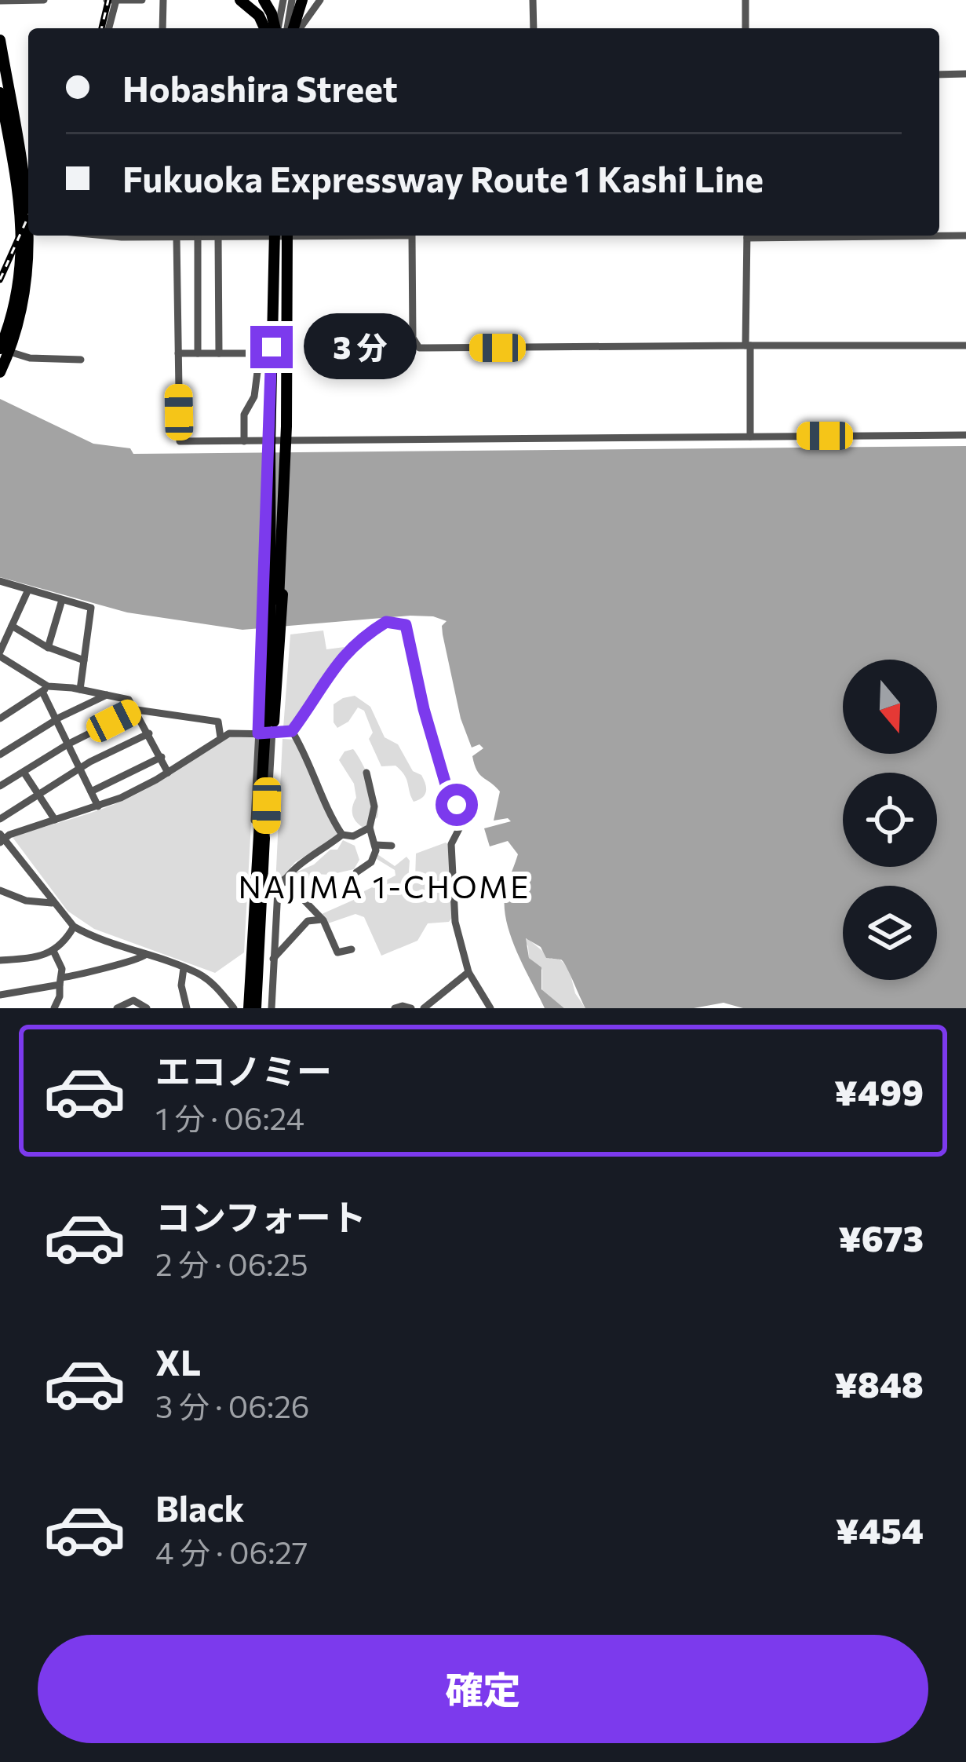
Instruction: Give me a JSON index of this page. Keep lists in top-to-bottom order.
{
  "districts": ["NAJIMA 1-CHOME"],
  "north": "bottom",
  "page": {
    "banner": ["Hobashira Street", "Fukuoka Expressway Route 1 Kashi Line"],
    "bubble": "3 分",
    "list": [
      {
        "name": "エコノミー",
        "note": "1 分 · 06:24",
        "value": "¥499"
      },
      {
        "name": "コンフォート",
        "note": "2 分 · 06:25",
        "value": "¥673"
      },
      {
        "name": "XL",
        "note": "3 分 · 06:26",
        "value": "¥848"
      },
      {
        "name": "Black",
        "note": "4 分 · 06:27",
        "value": "¥454"
      }
    ],
    "buttons": "確定"
  }
}
